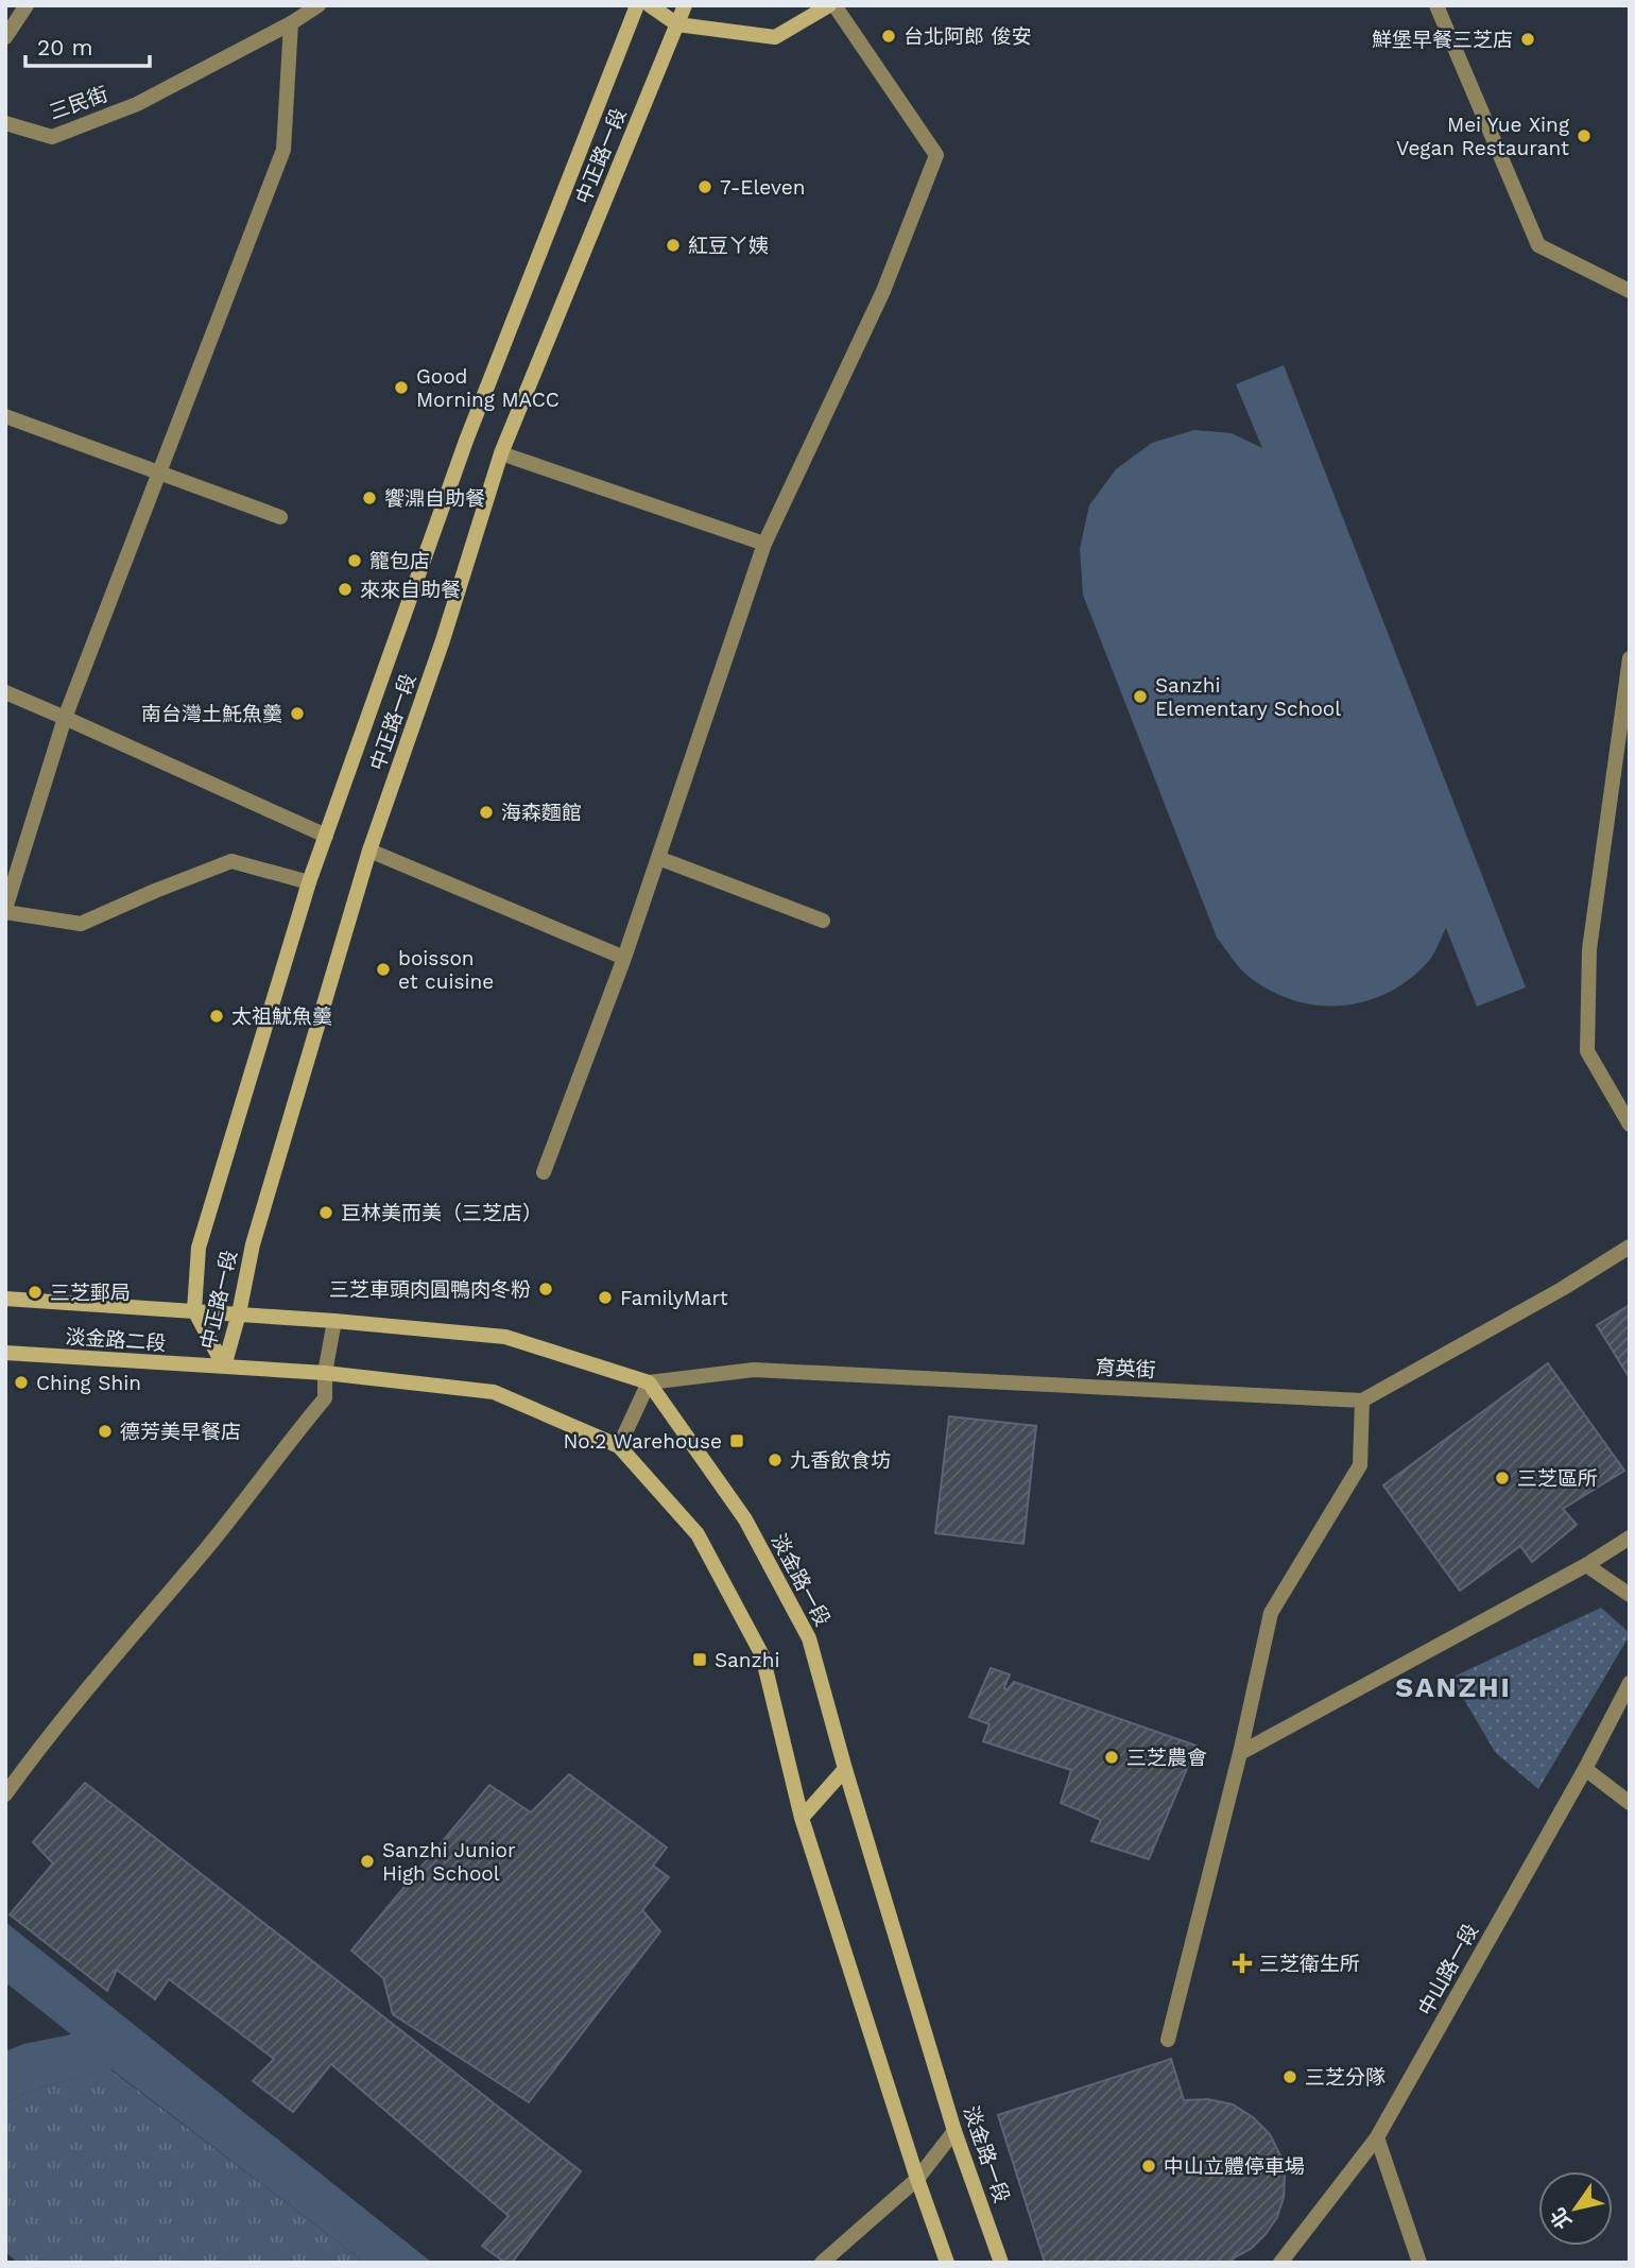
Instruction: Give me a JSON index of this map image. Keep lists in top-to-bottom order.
{
  "streets": {
    "main road": ["中正路一段", "淡金路二段", "淡金路一段"],
    "street": ["三民街", "育英街", "中山路一段"]
  },
  "crossings": [
    ["中正路一段", "淡金路二段"],
    ["育英街", "淡金路一段"]
  ],
  "districts": ["SANZHI"],
  "places": {
    "other": [
      "台北阿郎 俊安",
      "鮮堡早餐三芝店",
      "Mei Yue Xing Vegan Restaurant",
      "7-Eleven",
      "紅豆ㄚ姨",
      "Good Morning MACC",
      "饗濎自助餐",
      "籠包店",
      "來來自助餐",
      "Sanzhi Elementary School",
      "南台灣土魠魚羹",
      "海森麵館",
      "boisson et cuisine",
      "太祖魷魚羹",
      "巨林美而美（三芝店）",
      "三芝車頭肉圓鴨肉冬粉",
      "三芝郵局",
      "FamilyMart",
      "Ching Shin",
      "德芳美早餐店",
      "九香飲食坊",
      "三芝區所",
      "三芝農會",
      "Sanzhi Junior High School",
      "三芝分隊",
      "中山立體停車場"
    ],
    "transit": ["No.2 Warehouse", "Sanzhi"],
    "health": ["三芝衛生所"]
  },
  "scale_bar": "20 m",
  "north": "bottom left"
}
